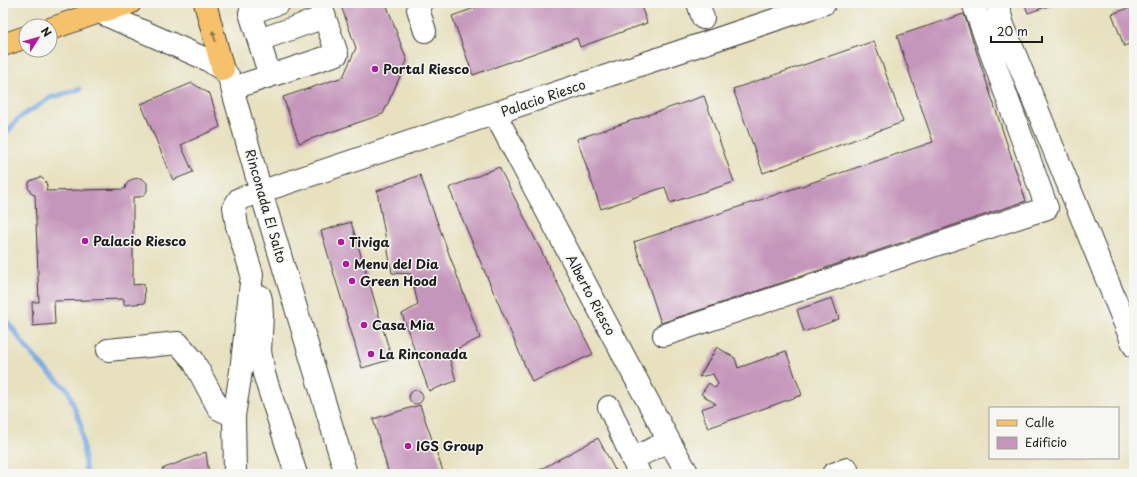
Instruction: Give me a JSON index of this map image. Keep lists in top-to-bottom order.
{
  "streets": {
    "street": ["Palacio Riesco", "Rinconada El Salto", "Alberto Riesco"]
  },
  "crossings": [
    ["Palacio Riesco", "Rinconada El Salto"],
    ["Palacio Riesco", "Alberto Riesco"]
  ],
  "places": [
    "Portal Riesco",
    "Palacio Riesco",
    "Tiviga",
    "Menu del Dia",
    "Green Hood",
    "Casa Mia",
    "La Rinconada",
    "IGS Group"
  ],
  "legend": ["Calle", "Edificio"],
  "scale_bar": "20 m",
  "north": "top right"
}
